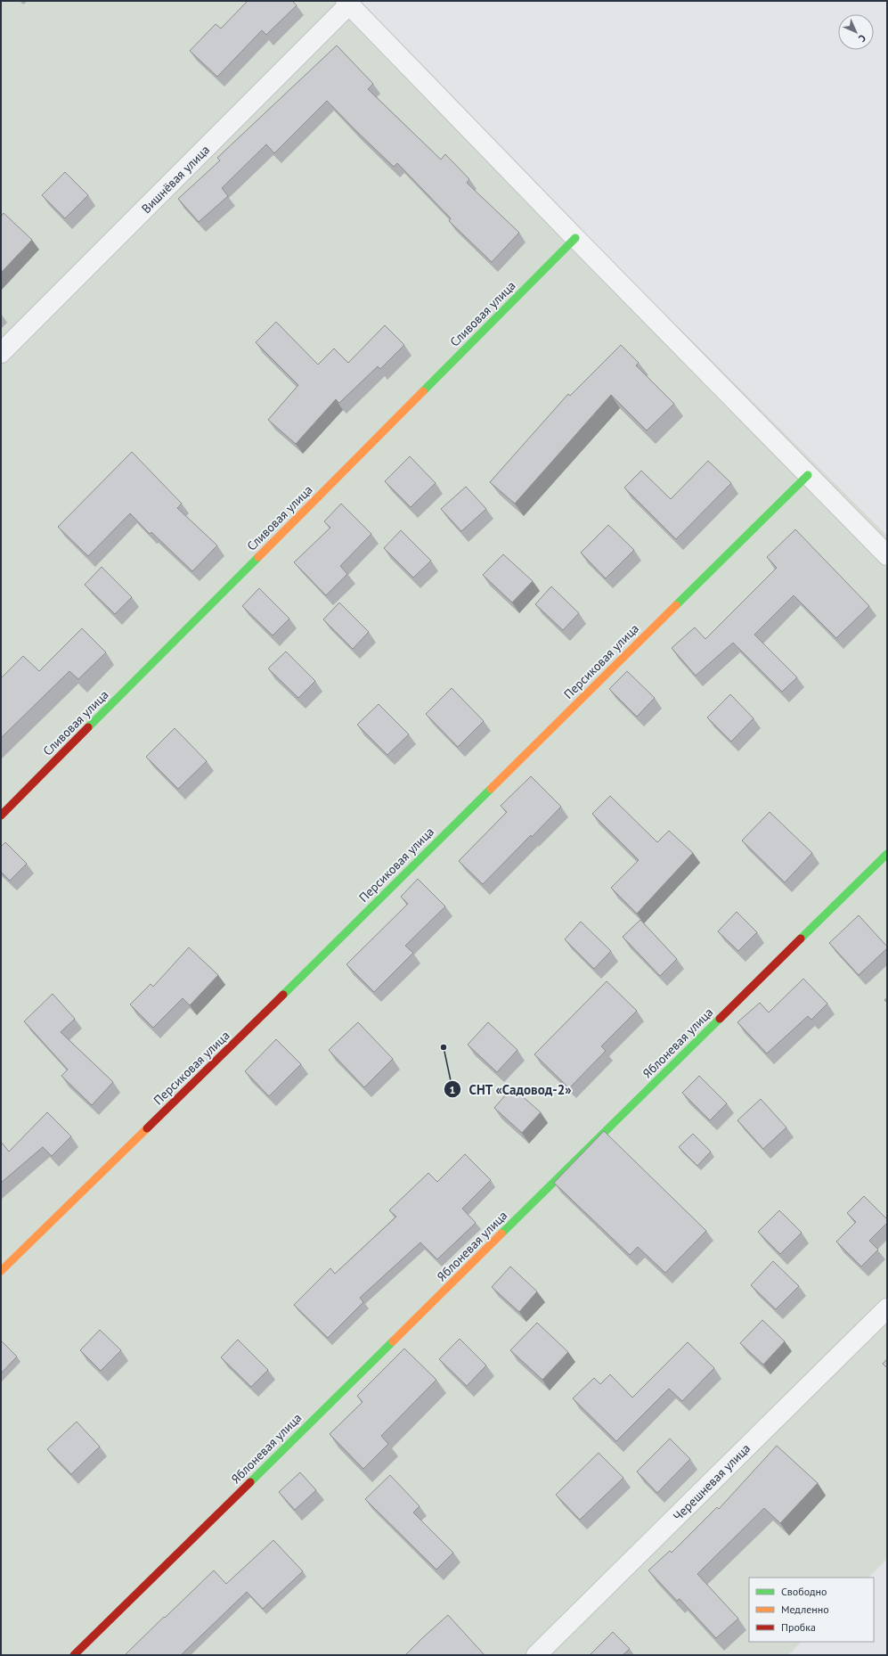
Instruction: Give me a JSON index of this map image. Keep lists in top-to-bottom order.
{
  "streets": {
    "street": [
      "Вишнёвая улица",
      "Сливовая улица",
      "Персиковая улица",
      "Яблоневая улица",
      "Черешневая улица"
    ]
  },
  "places": ["СНТ «Садовод-2»"],
  "legend": ["Свободно", "Медленно", "Пробка"],
  "north": "bottom right"
}
